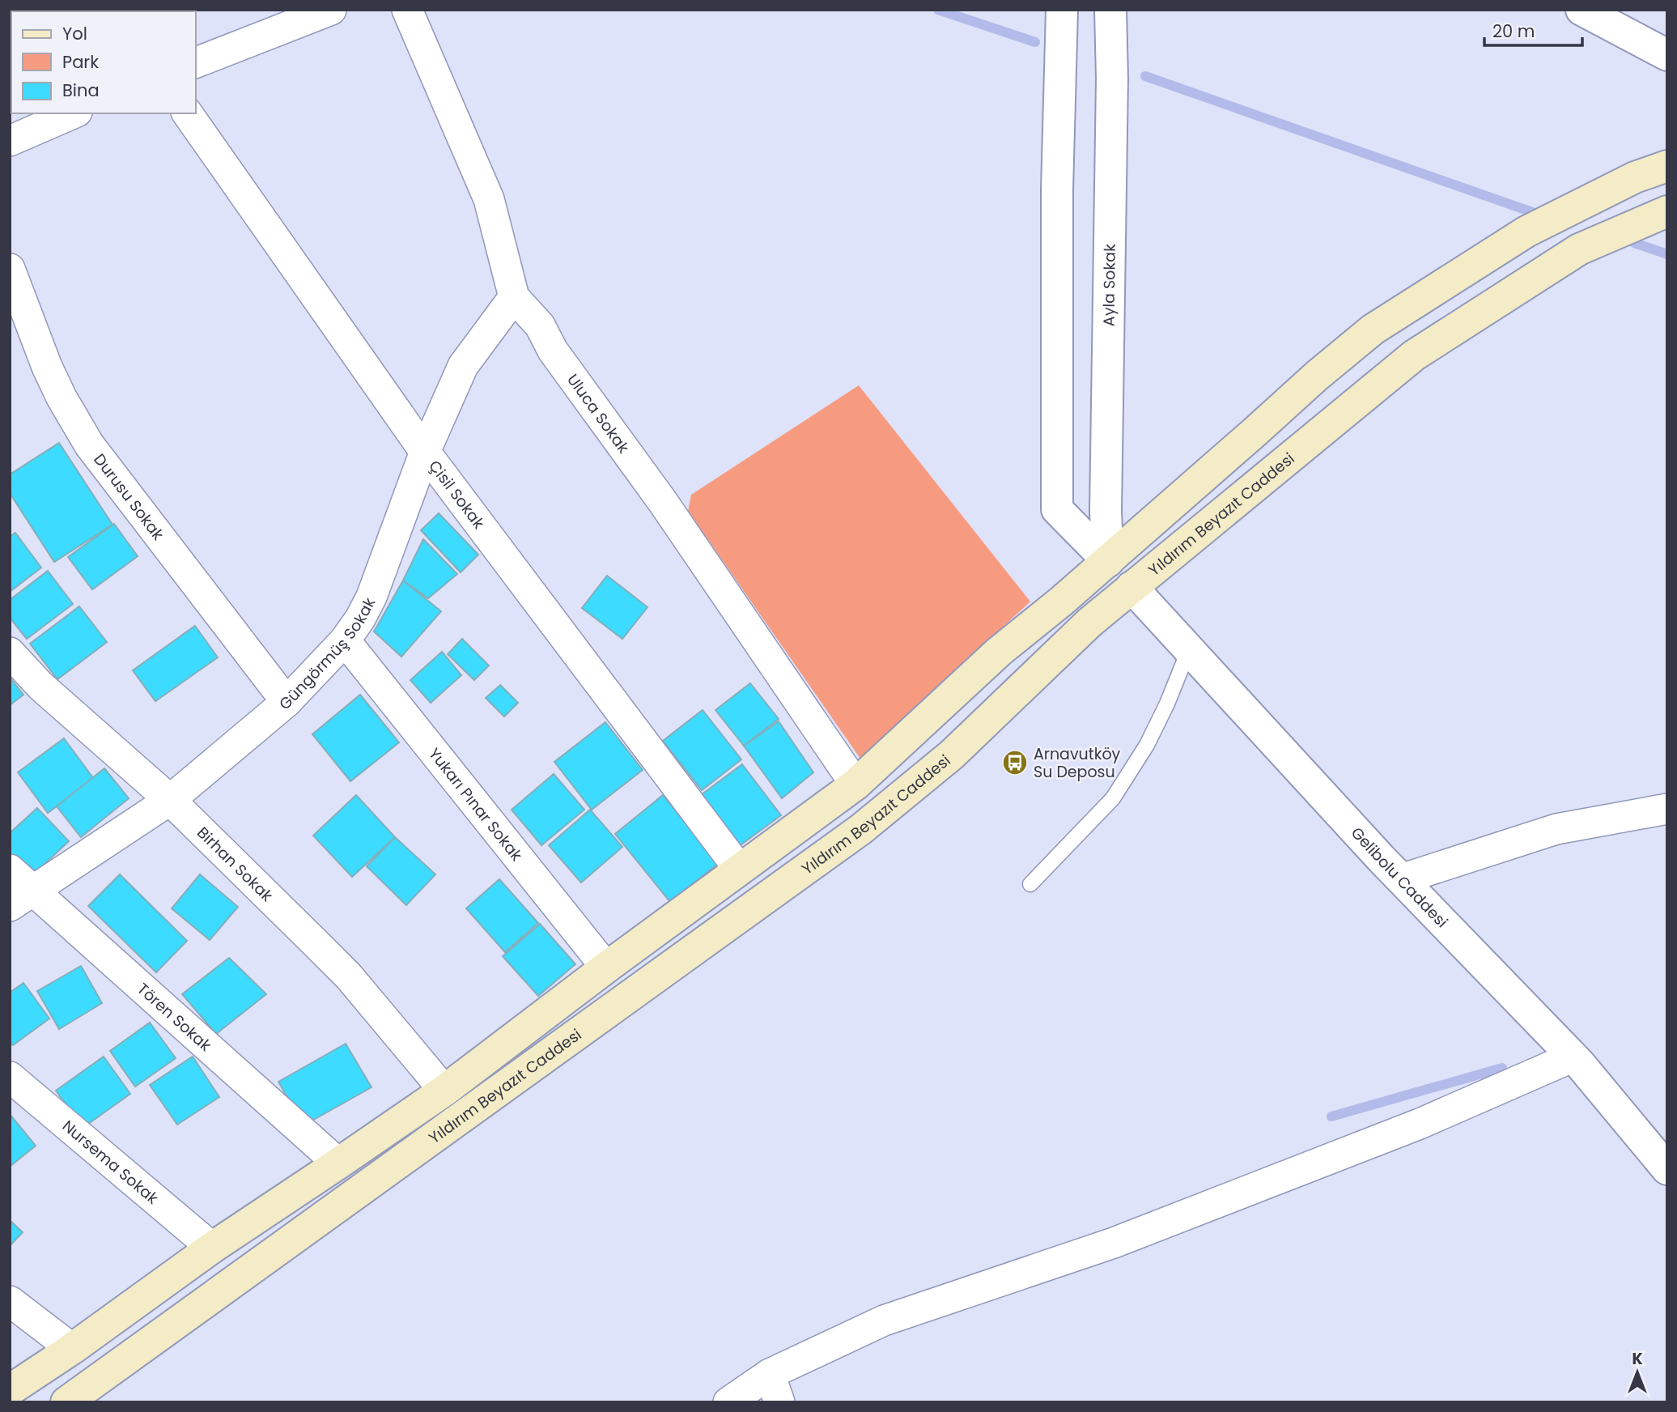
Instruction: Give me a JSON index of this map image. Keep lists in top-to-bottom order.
{
  "streets": {
    "main road": ["Yıldırım Beyazıt Caddesi"],
    "street": [
      "Ayla Sokak",
      "Uluca Sokak",
      "Çisil Sokak",
      "Durusu Sokak",
      "Güngörmüş Sokak",
      "Yukarı Pınar Sokak",
      "Birhan Sokak",
      "Gelibolu Caddesi",
      "Tören Sokak",
      "Nursema Sokak"
    ]
  },
  "crossings": [
    ["Uluca Sokak", "Güngörmüş Sokak"],
    ["Çisil Sokak", "Güngörmüş Sokak"],
    ["Durusu Sokak", "Güngörmüş Sokak"],
    ["Yıldırım Beyazıt Caddesi", "Gelibolu Caddesi"],
    ["Güngörmüş Sokak", "Yukarı Pınar Sokak"],
    ["Güngörmüş Sokak", "Birhan Sokak"],
    ["Güngörmüş Sokak", "Tören Sokak"]
  ],
  "places": {
    "bus stop": ["Arnavutköy Su Deposu"]
  },
  "legend": ["Yol", "Park", "Bina"],
  "scale_bar": "20 m",
  "north": "top"
}
